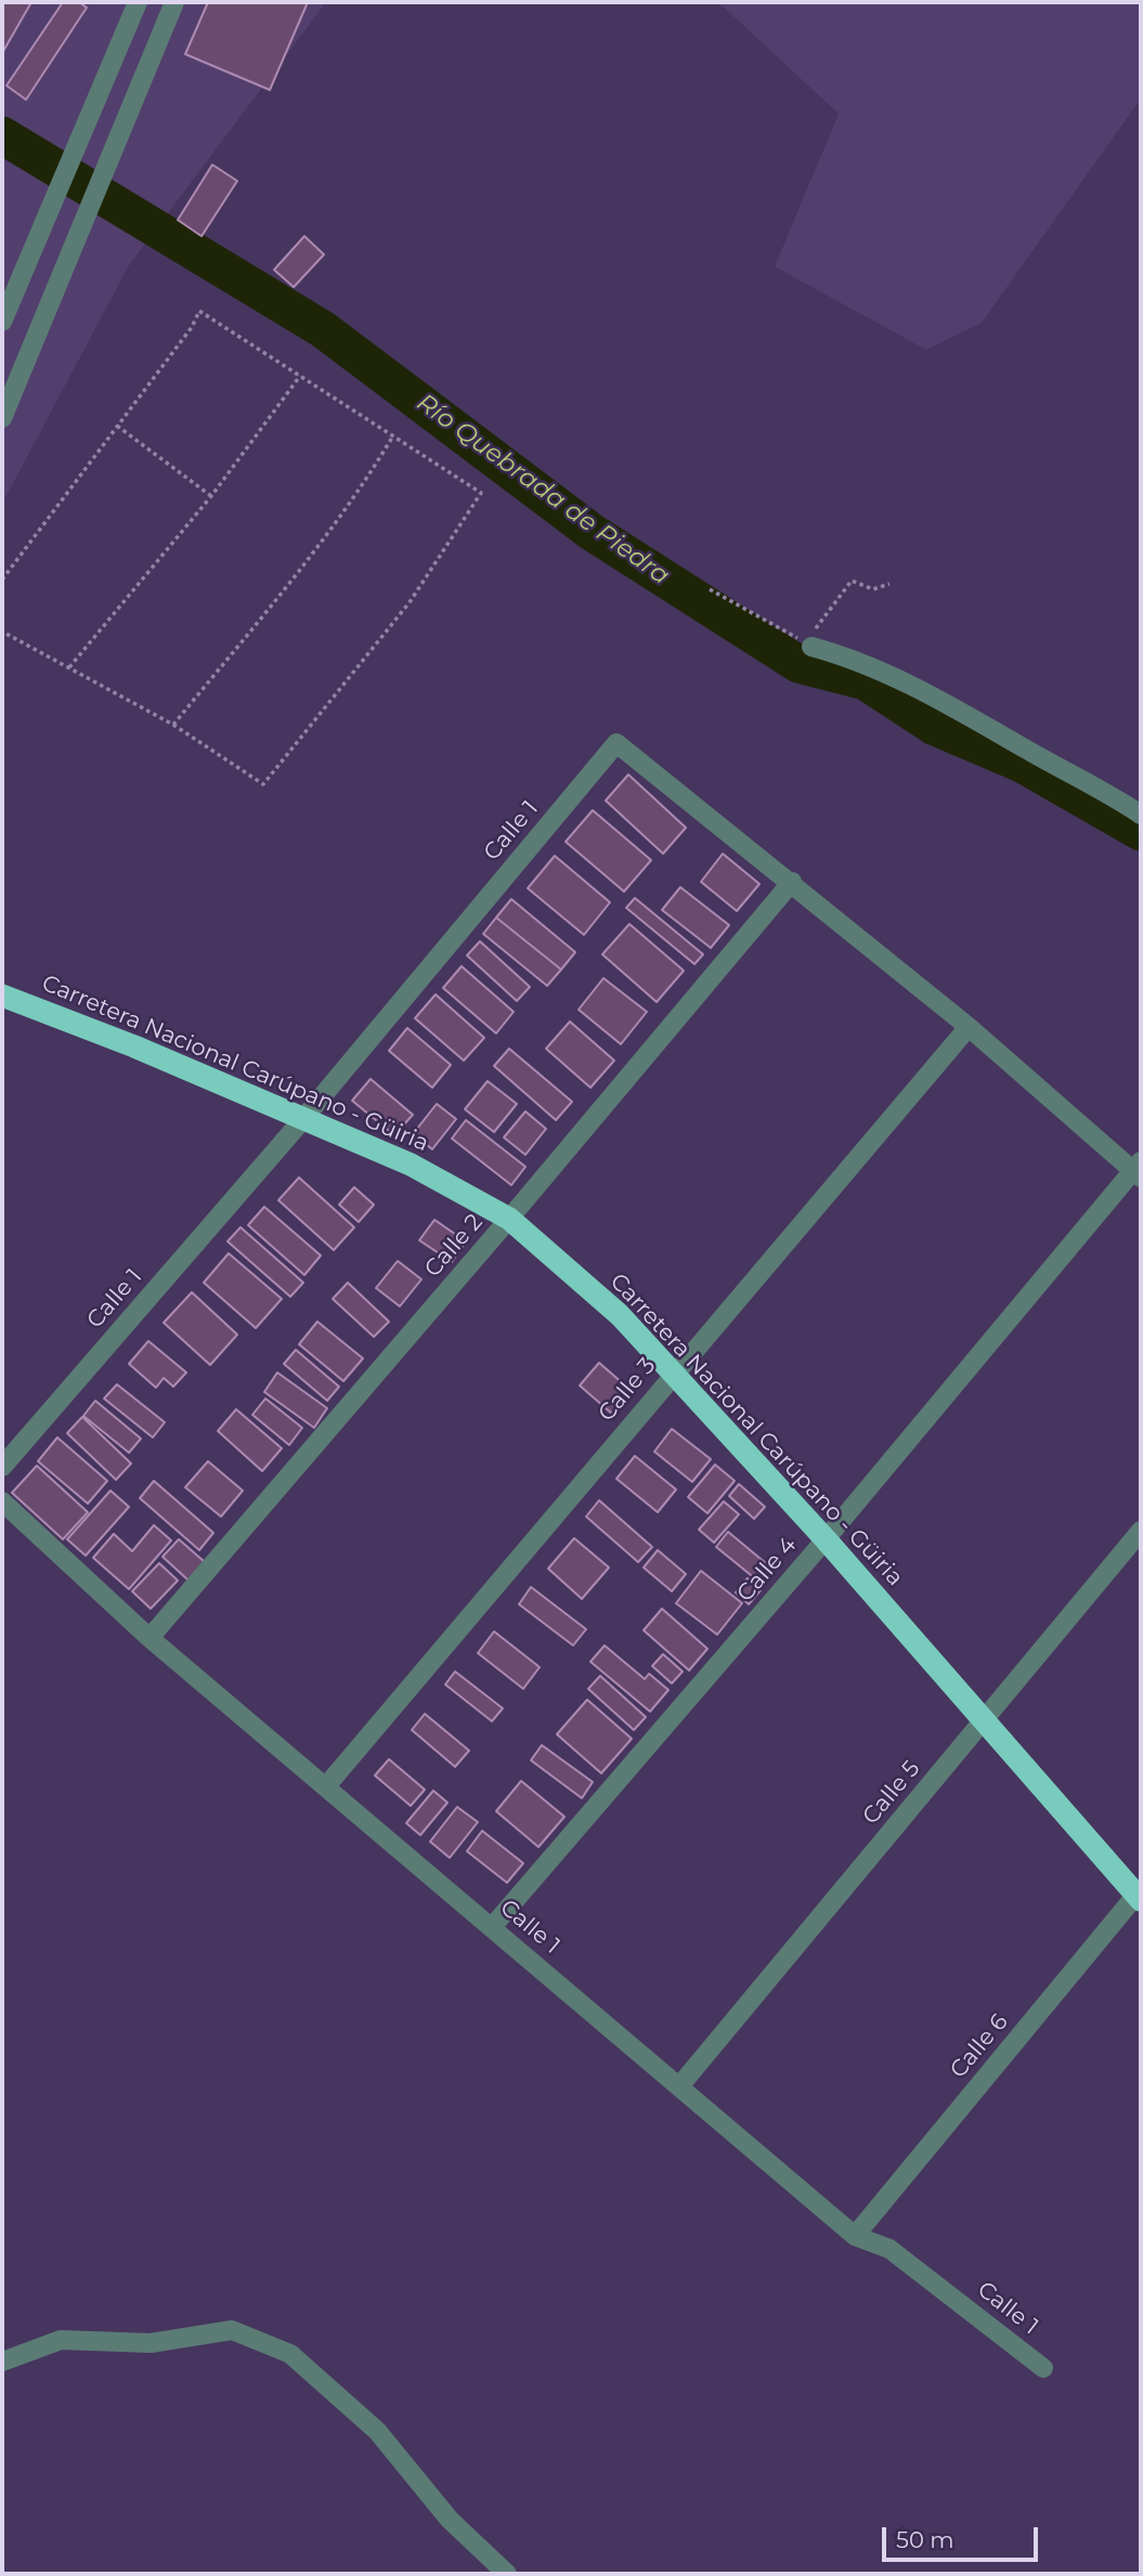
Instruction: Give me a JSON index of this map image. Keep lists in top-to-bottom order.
{
  "streets": {
    "highway": ["Carretera Nacional Carúpano - Güiria"],
    "street": [
      "Calle 1",
      "Calle 2",
      "Calle 3",
      "Calle 4",
      "Calle 5",
      "Calle 6"
    ]
  },
  "crossings": [
    ["Calle 1", "Carretera Nacional Carúpano - Güiria"],
    ["Calle 1", "Calle 2"],
    ["Calle 1", "Calle 3"],
    ["Calle 1", "Calle 4"],
    ["Calle 1", "Calle 5"],
    ["Calle 1", "Calle 6"],
    ["Carretera Nacional Carúpano - Güiria", "Calle 2"],
    ["Carretera Nacional Carúpano - Güiria", "Calle 3"],
    ["Carretera Nacional Carúpano - Güiria", "Calle 4"],
    ["Carretera Nacional Carúpano - Güiria", "Calle 5"],
    ["Carretera Nacional Carúpano - Güiria", "Calle 6"]
  ],
  "water": ["Río Quebrada de Piedra"],
  "scale_bar": "50 m"
}
